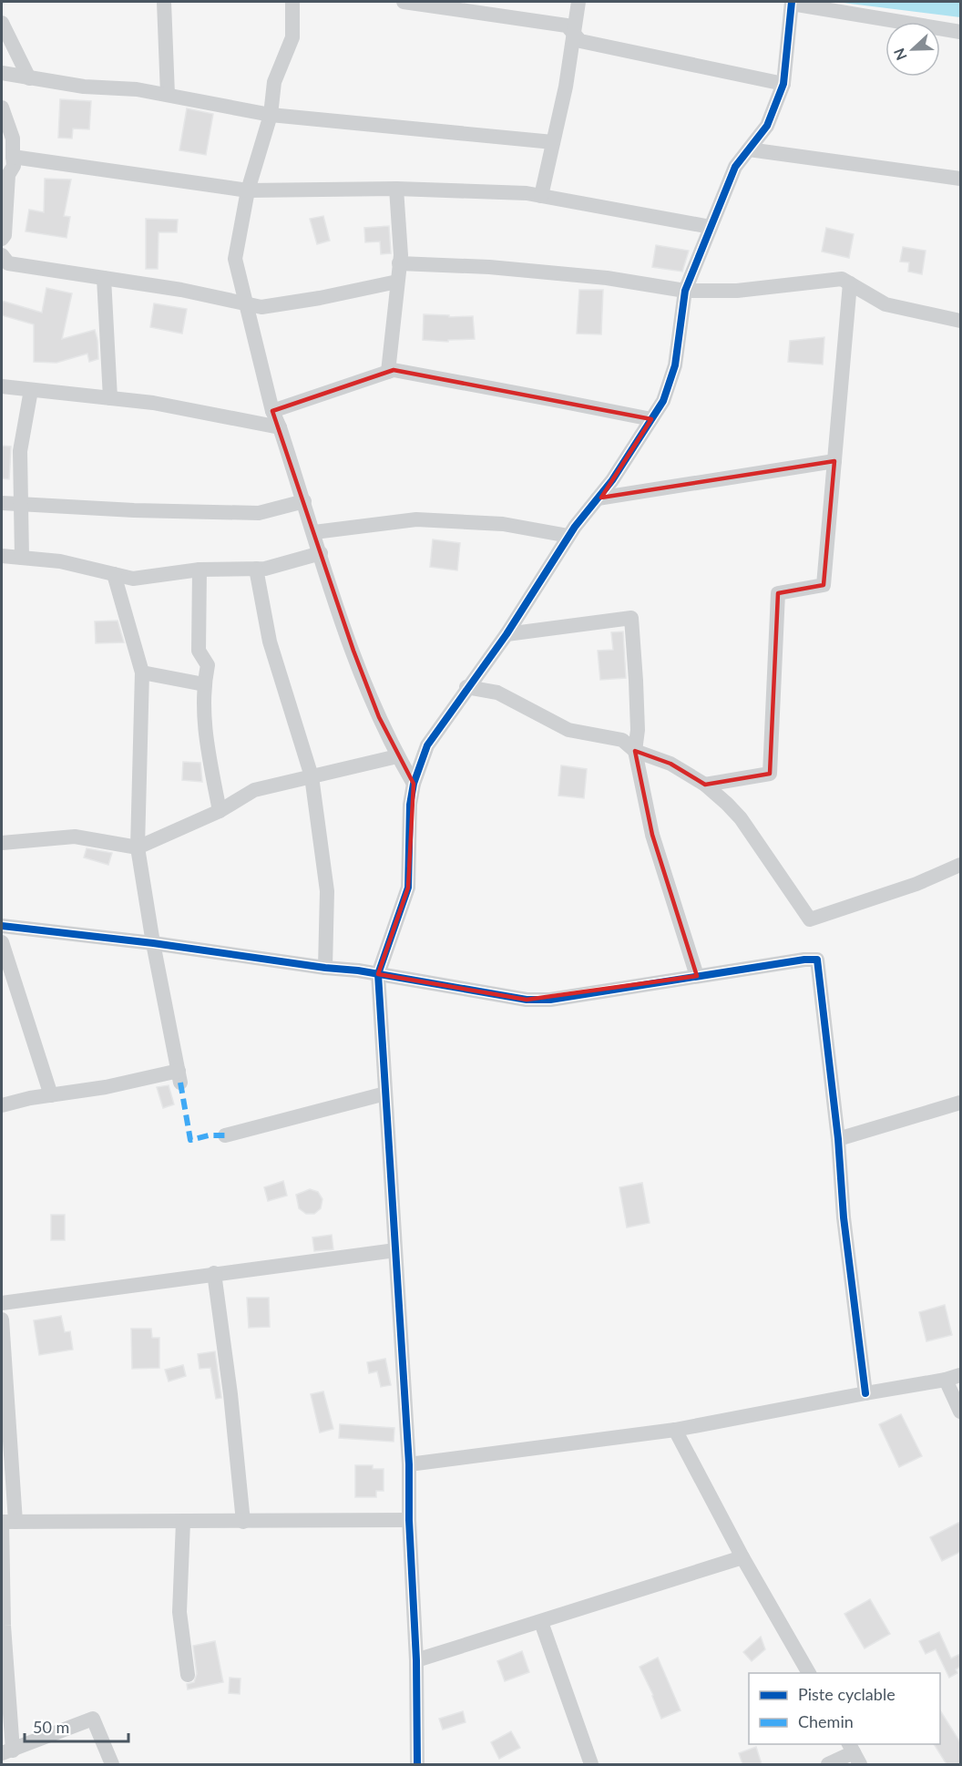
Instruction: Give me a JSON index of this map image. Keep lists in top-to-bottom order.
{
  "legend": ["Piste cyclable", "Chemin"],
  "scale_bar": "50 m",
  "north": "left"
}
